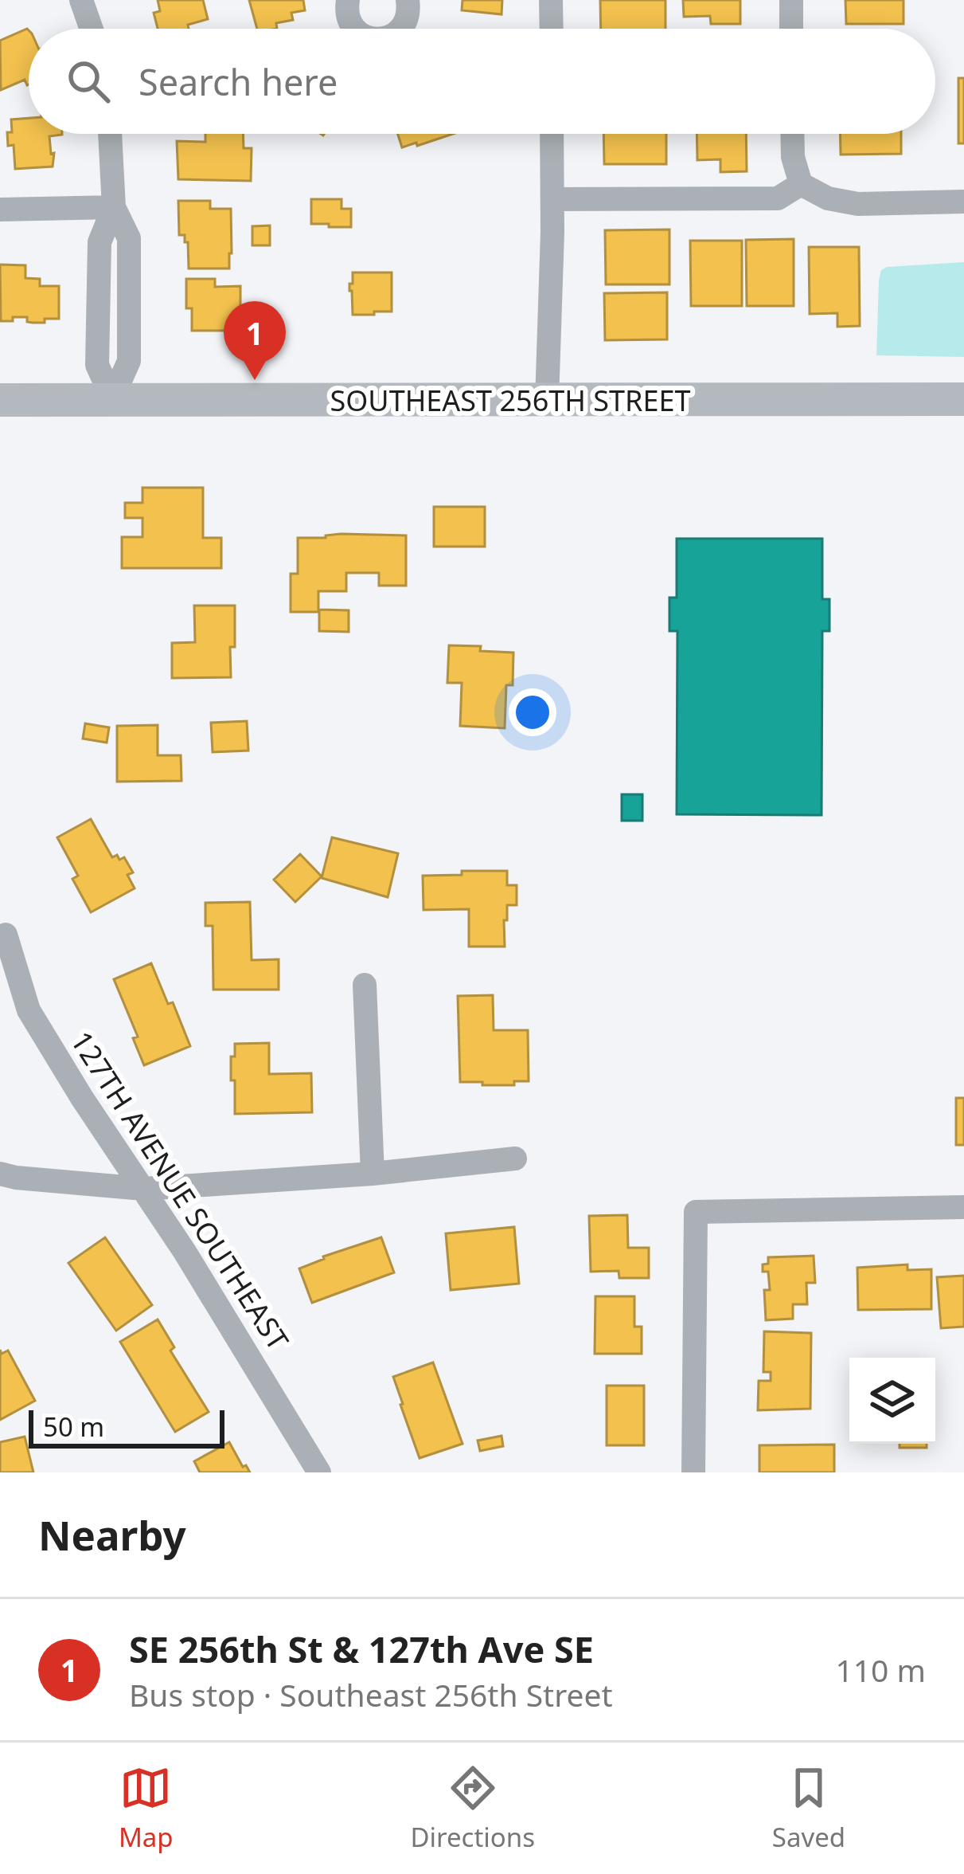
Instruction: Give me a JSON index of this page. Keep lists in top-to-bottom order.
{
  "streets": {
    "main road": ["SOUTHEAST 256TH STREET"],
    "street": ["127TH AVENUE SOUTHEAST"]
  },
  "scale_bar": "50 m",
  "page": {
    "search": "Search here",
    "pins": "1",
    "scale": "50 m",
    "heading": "Nearby",
    "list": [
      {
        "mark": "1",
        "name": "SE 256th St & 127th Ave SE",
        "note": "Bus stop · Southeast 256th Street",
        "value": "110 m"
      }
    ],
    "nav": ["Map", "Directions", "Saved"]
  }
}
